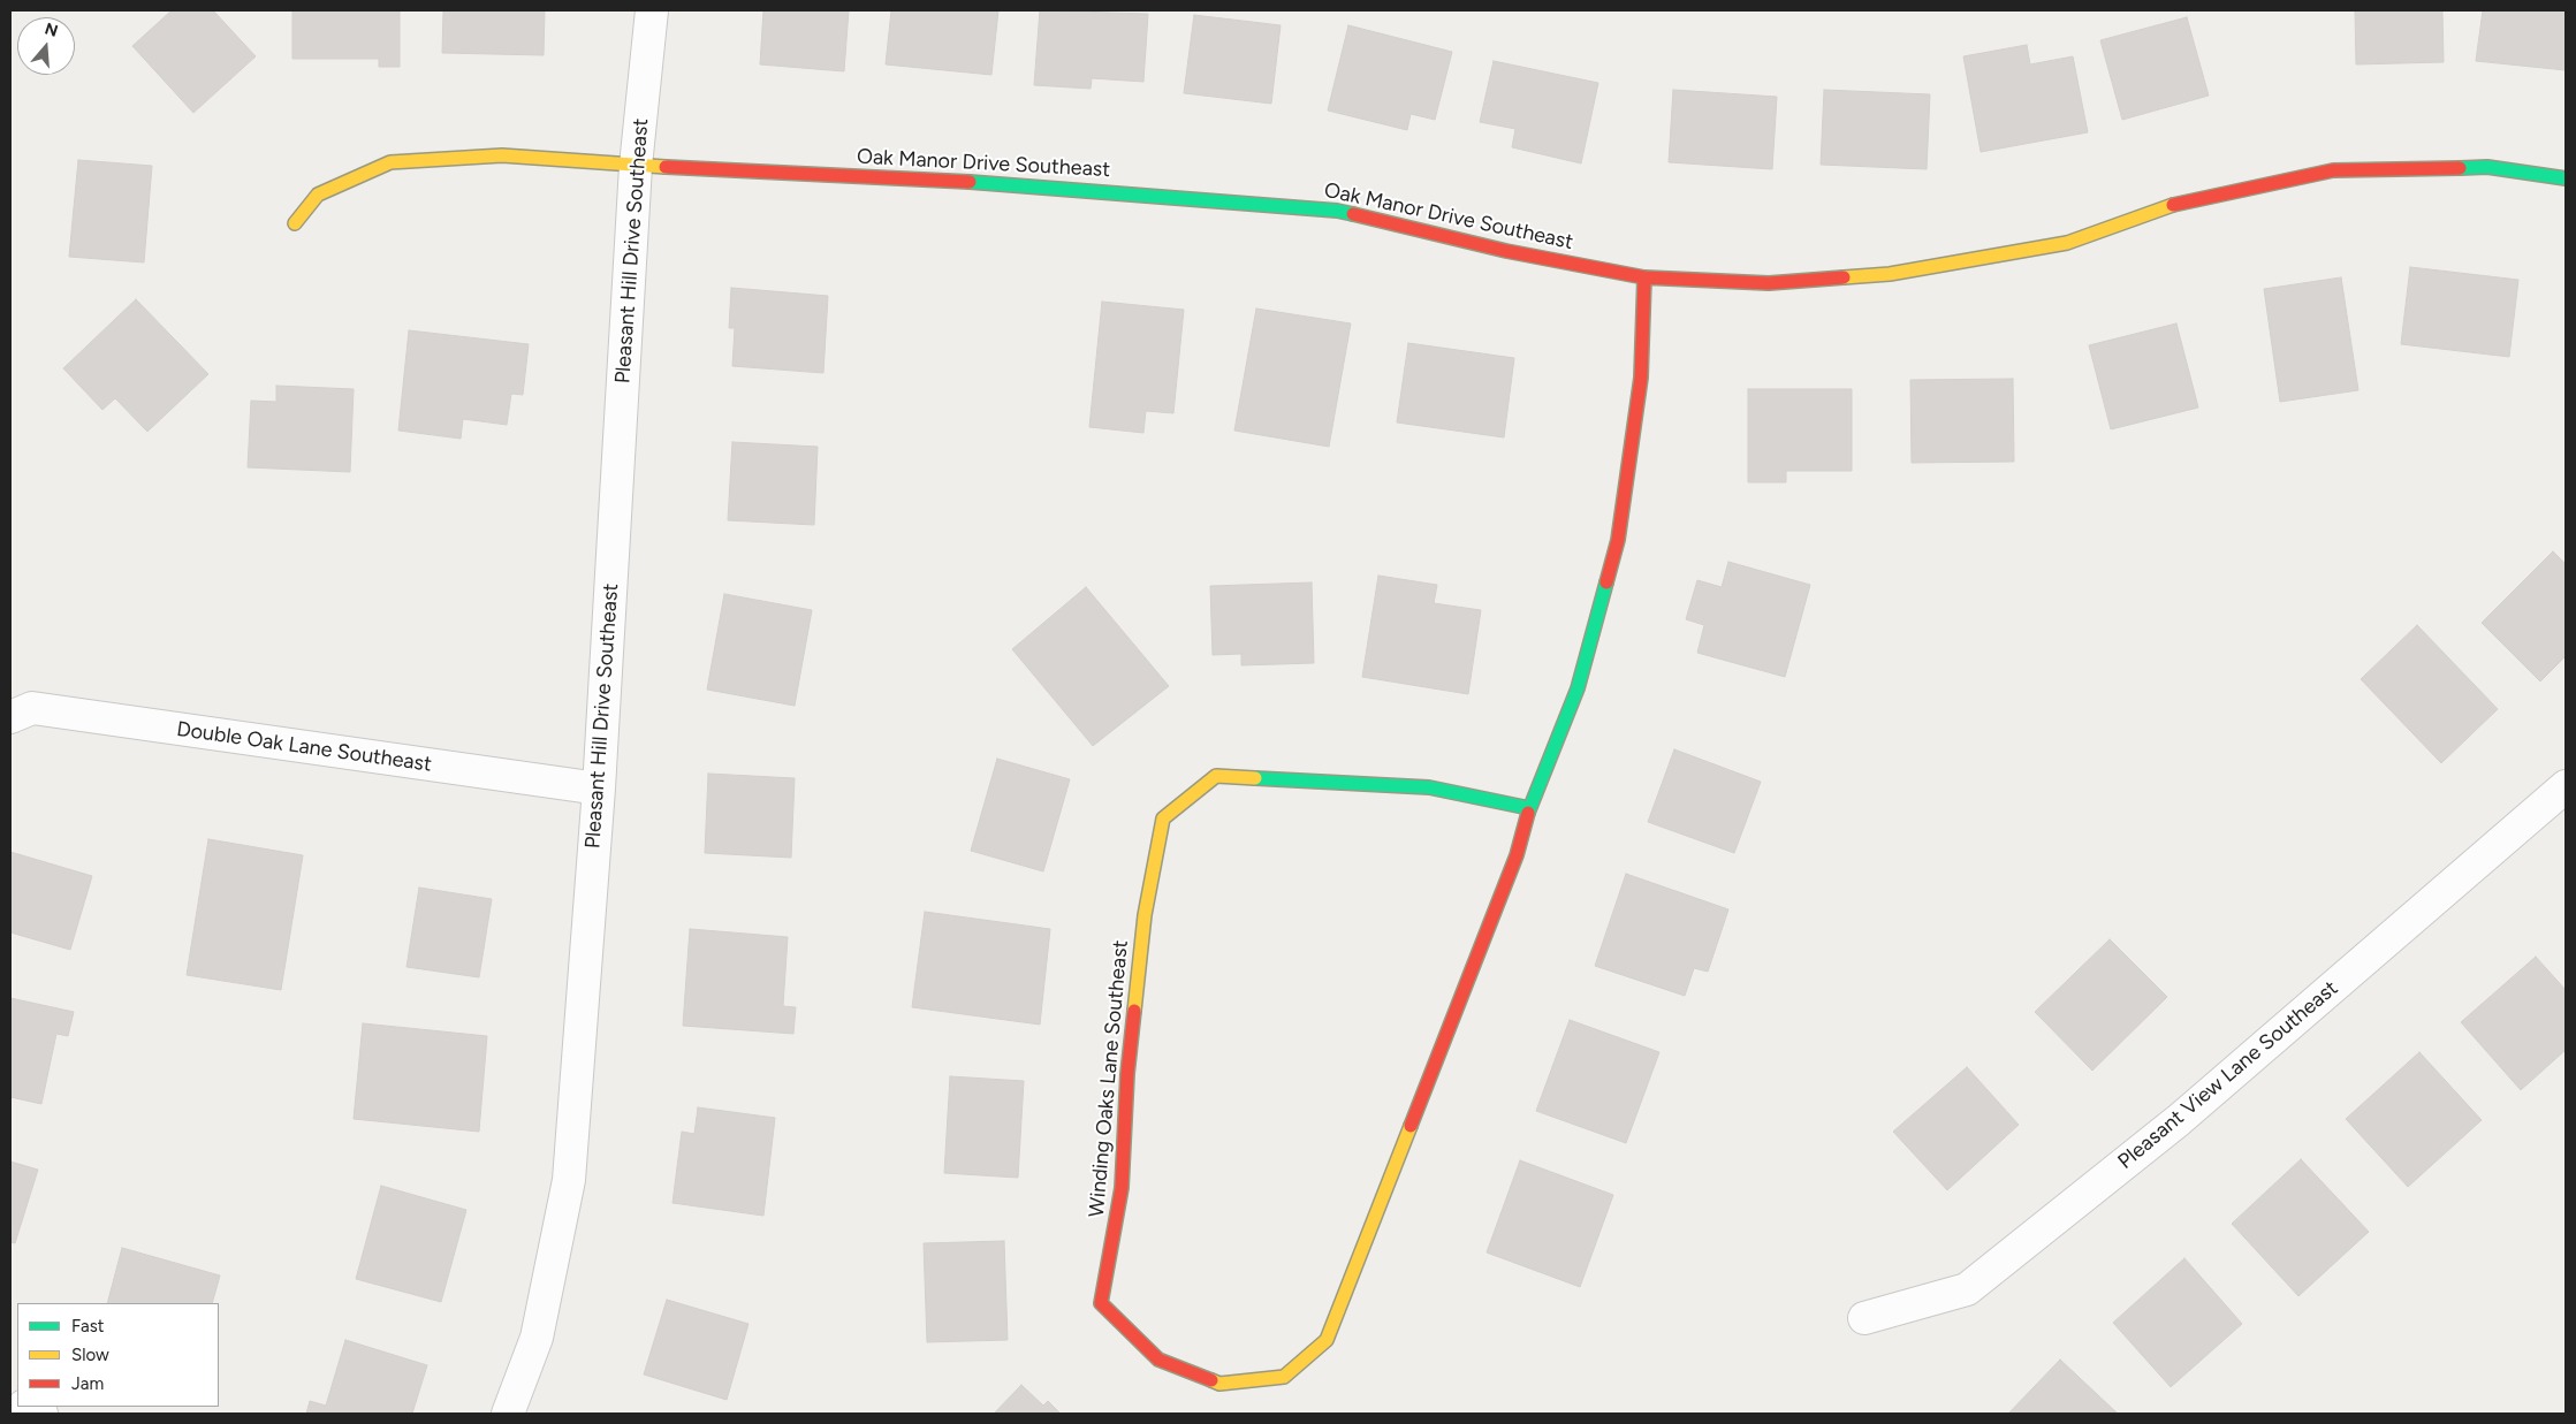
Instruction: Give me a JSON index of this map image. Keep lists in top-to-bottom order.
{
  "streets": {
    "street": [
      "Oak Manor Drive Southeast",
      "Pleasant Hill Drive Southeast",
      "Double Oak Lane Southeast",
      "Pleasant View Lane Southeast",
      "Winding Oaks Lane Southeast"
    ]
  },
  "crossings": [
    ["Oak Manor Drive Southeast", "Pleasant Hill Drive Southeast"],
    ["Oak Manor Drive Southeast", "Winding Oaks Lane Southeast"],
    ["Pleasant Hill Drive Southeast", "Double Oak Lane Southeast"]
  ],
  "legend": ["Fast", "Slow", "Jam"],
  "north": "top"
}
